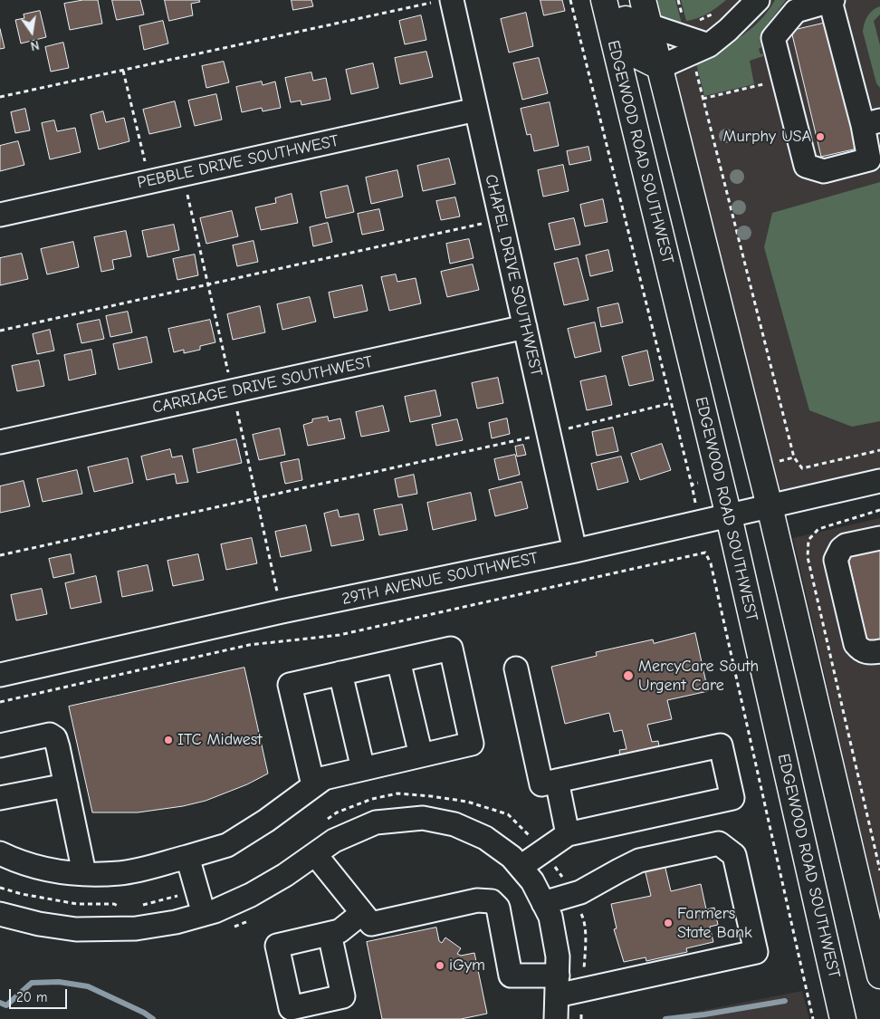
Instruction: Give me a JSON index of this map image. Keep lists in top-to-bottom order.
{
  "streets": {
    "main road": ["EDGEWOOD ROAD SOUTHWEST"],
    "street": [
      "PEBBLE DRIVE SOUTHWEST",
      "CHAPEL DRIVE SOUTHWEST",
      "CARRIAGE DRIVE SOUTHWEST",
      "29TH AVENUE SOUTHWEST"
    ]
  },
  "crossings": [
    ["EDGEWOOD ROAD SOUTHWEST", "29TH AVENUE SOUTHWEST"],
    ["PEBBLE DRIVE SOUTHWEST", "CHAPEL DRIVE SOUTHWEST"],
    ["CHAPEL DRIVE SOUTHWEST", "CARRIAGE DRIVE SOUTHWEST"],
    ["CHAPEL DRIVE SOUTHWEST", "29TH AVENUE SOUTHWEST"]
  ],
  "places": [
    "Murphy USA",
    "MercyCare South Urgent Care",
    "ITC Midwest",
    "Farmers State Bank",
    "iGym"
  ],
  "scale_bar": "20 m",
  "north": "bottom"
}
